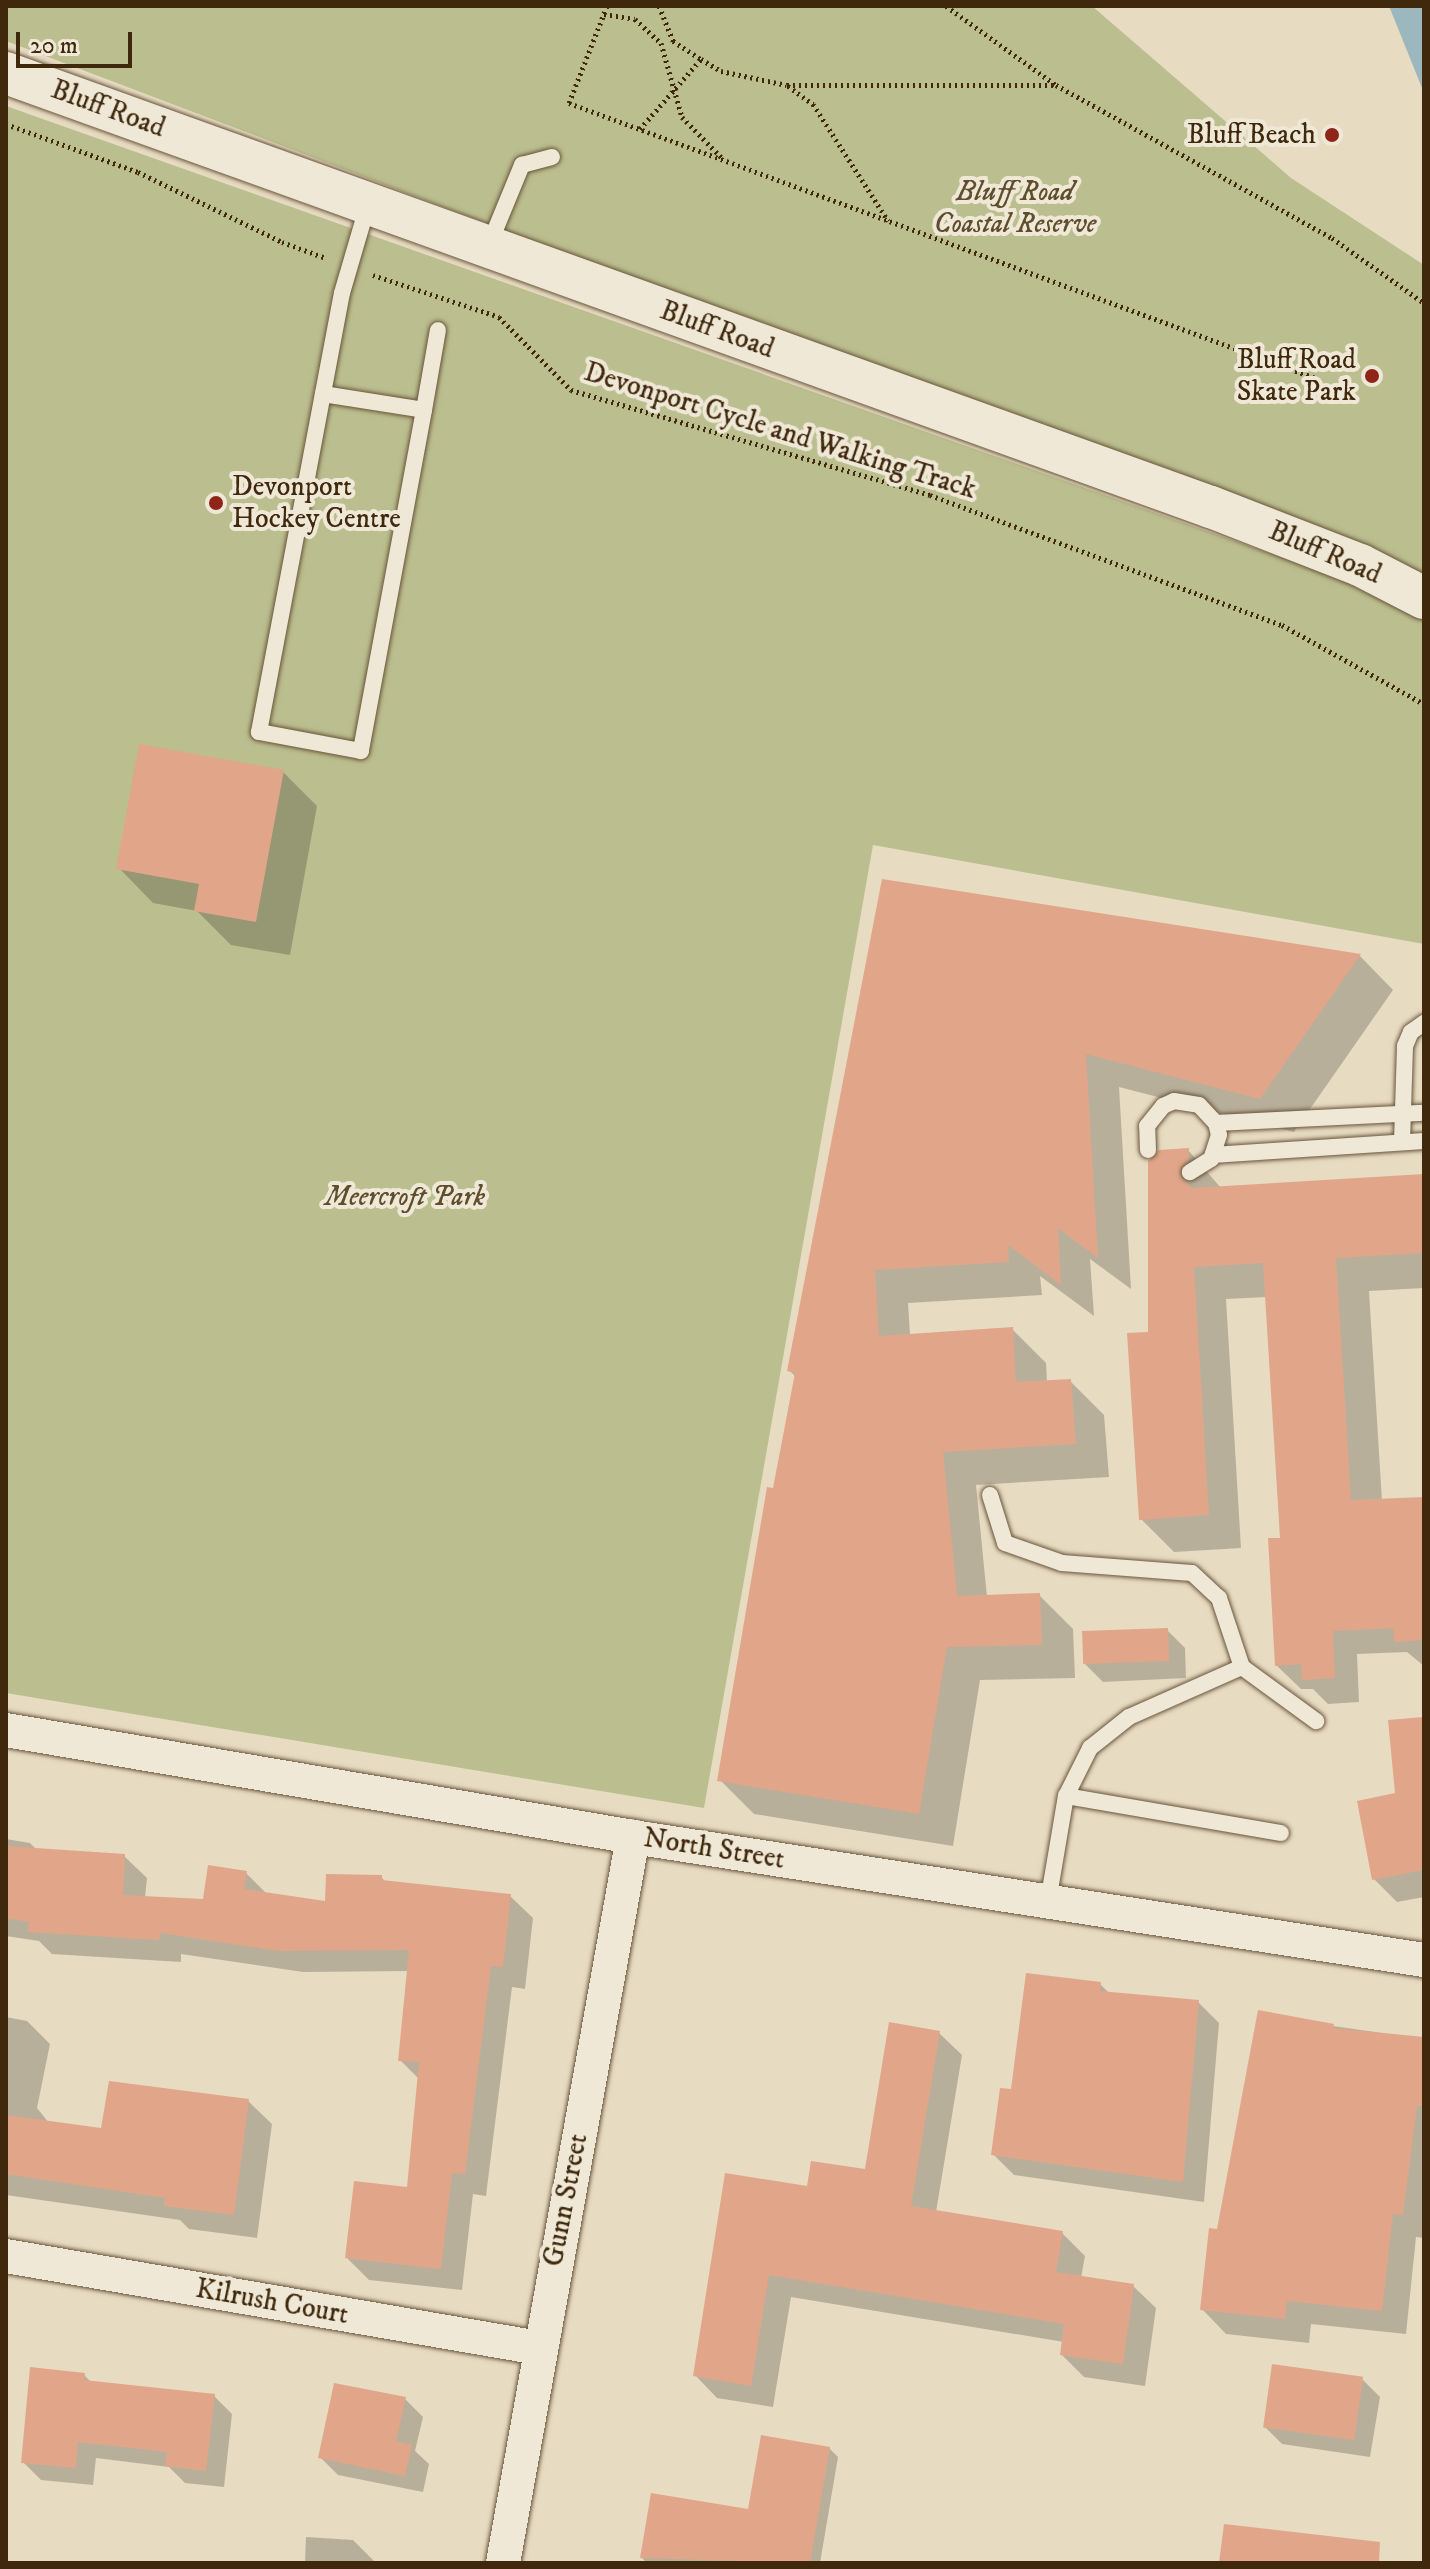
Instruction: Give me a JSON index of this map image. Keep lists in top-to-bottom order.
{
  "streets": {
    "street": [
      "Bluff Road",
      "North Street",
      "Gunn Street",
      "Kilrush Court"
    ],
    "path": ["Devonport Cycle and Walking Track"]
  },
  "crossings": [
    ["North Street", "Gunn Street"],
    ["Gunn Street", "Kilrush Court"]
  ],
  "parks": ["Bluff Road Coastal Reserve", "Meercroft Park"],
  "places": ["Bluff Beach", "Bluff Road Skate Park", "Devonport Hockey Centre"],
  "scale_bar": "20 m"
}
